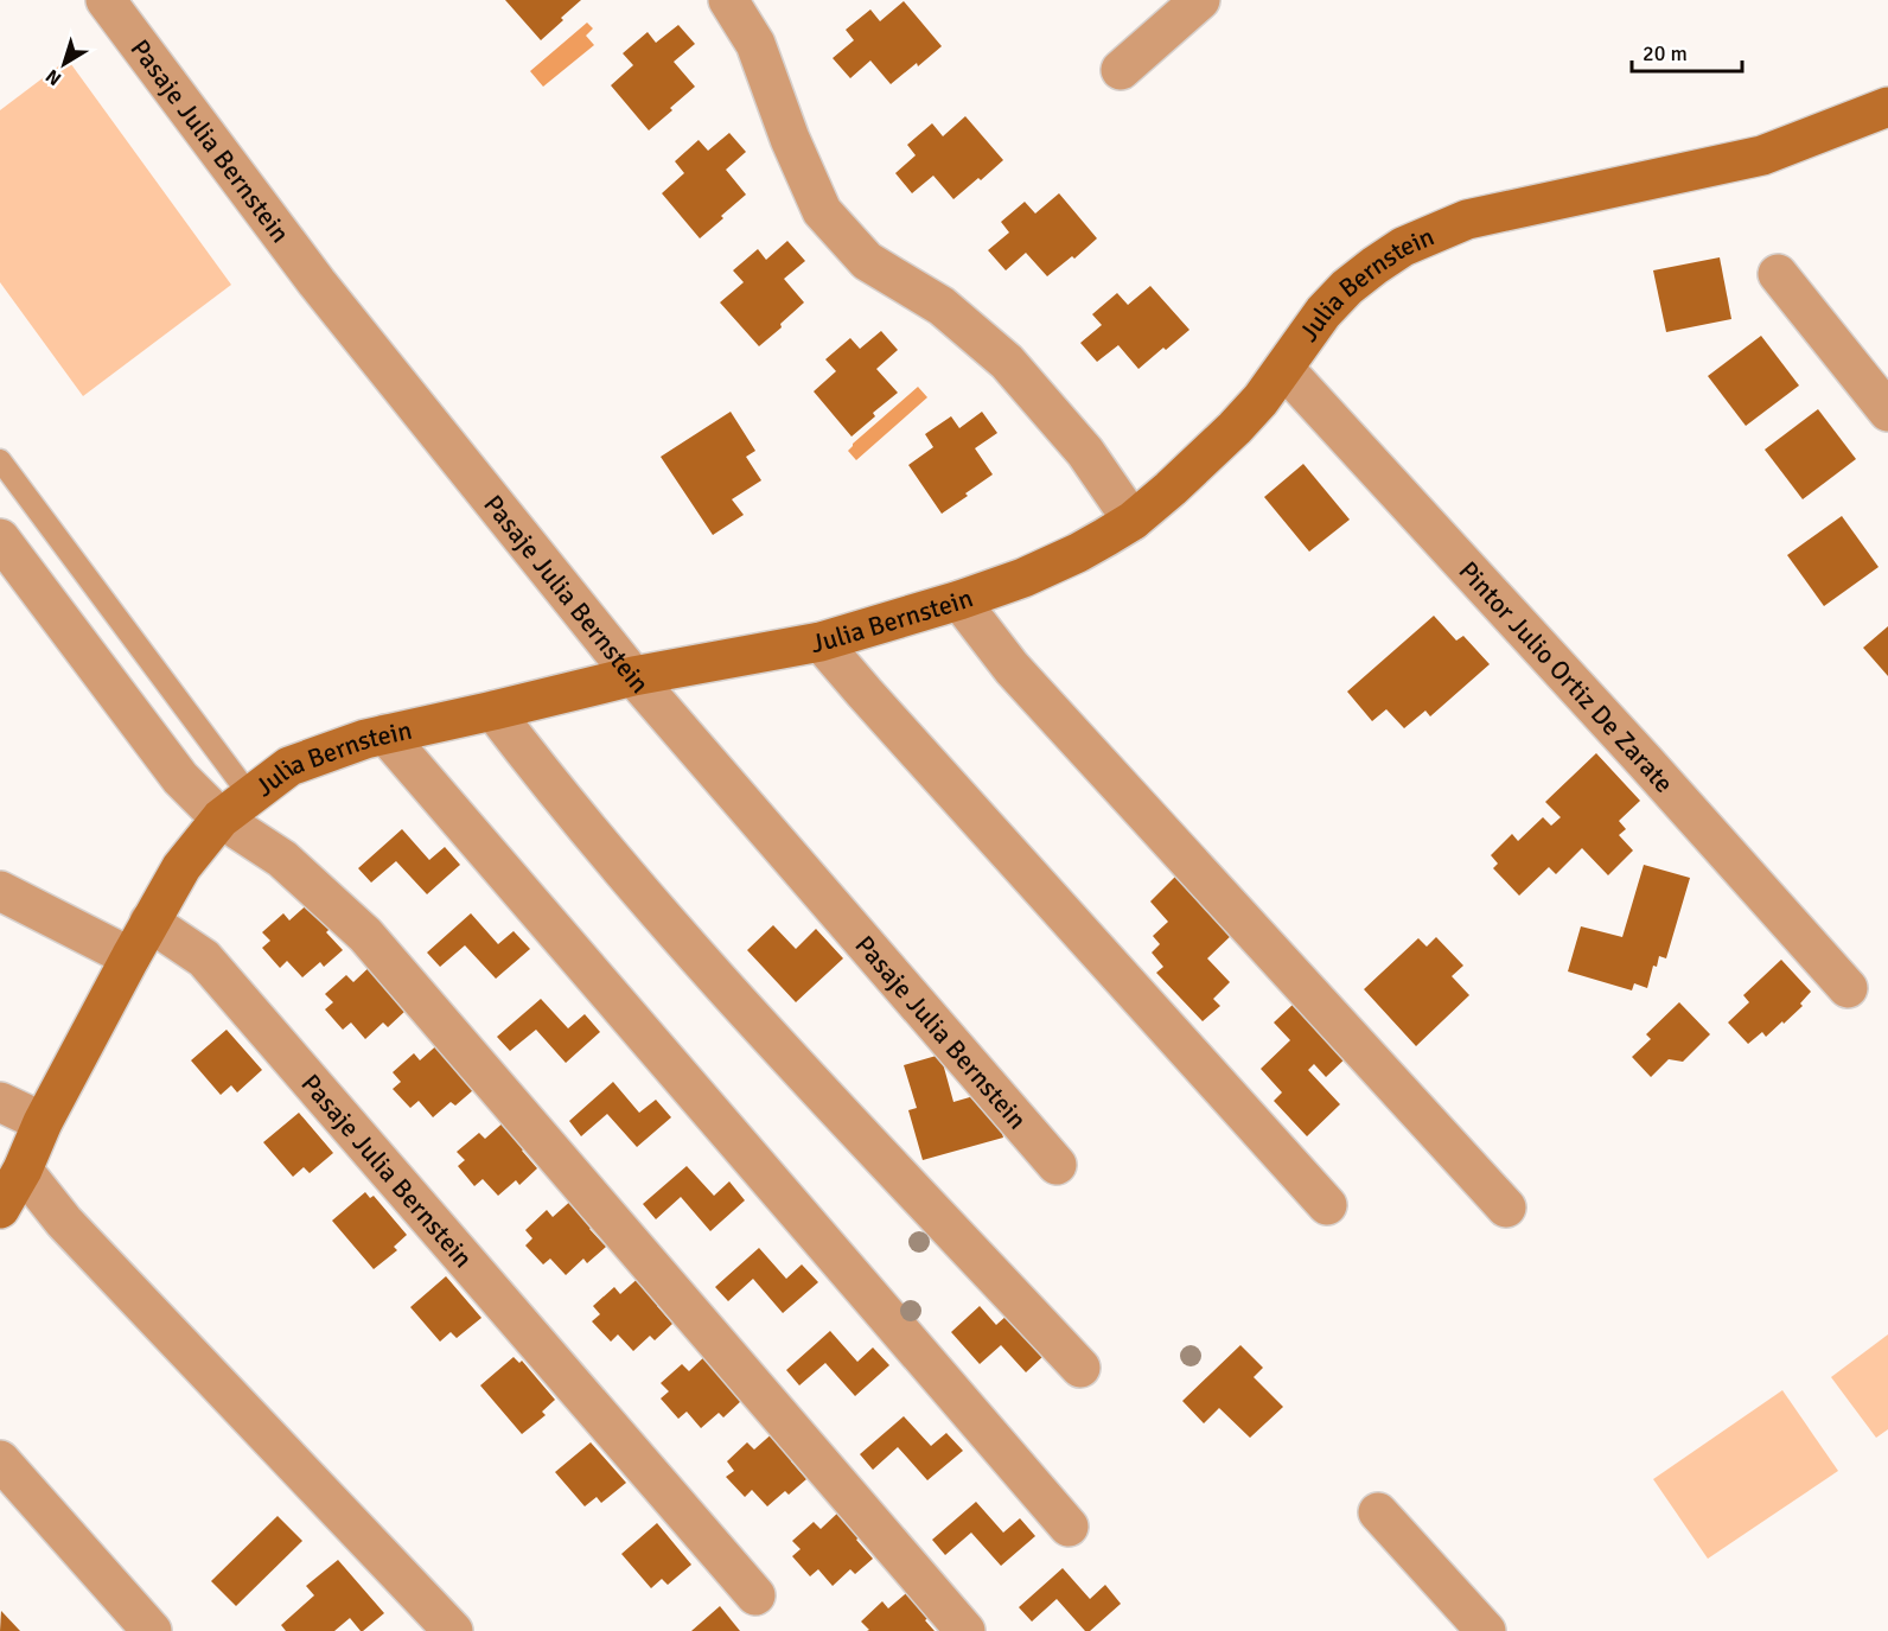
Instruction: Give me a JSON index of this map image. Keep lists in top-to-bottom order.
{
  "streets": {
    "street": ["Pasaje Julia Bernstein", "Julia Bernstein", "Pintor Julio Ortiz De Zarate"]
  },
  "crossings": [
    ["Pasaje Julia Bernstein", "Julia Bernstein"],
    ["Julia Bernstein", "Pintor Julio Ortiz De Zarate"]
  ],
  "scale_bar": "20 m",
  "north": "bottom left"
}
